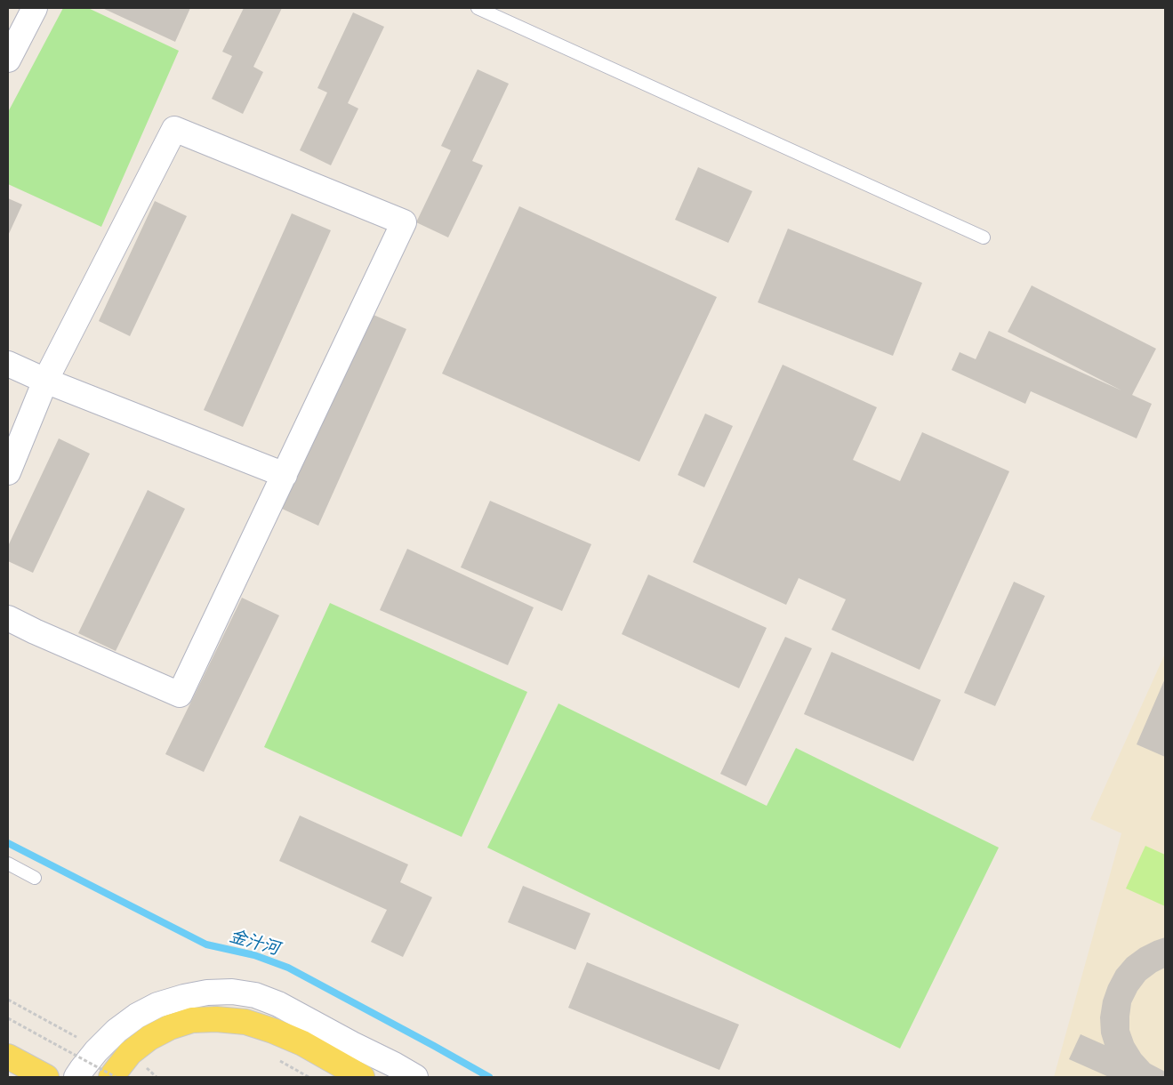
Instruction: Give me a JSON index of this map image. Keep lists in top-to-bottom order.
{
  "water": ["金汁河"]
}
